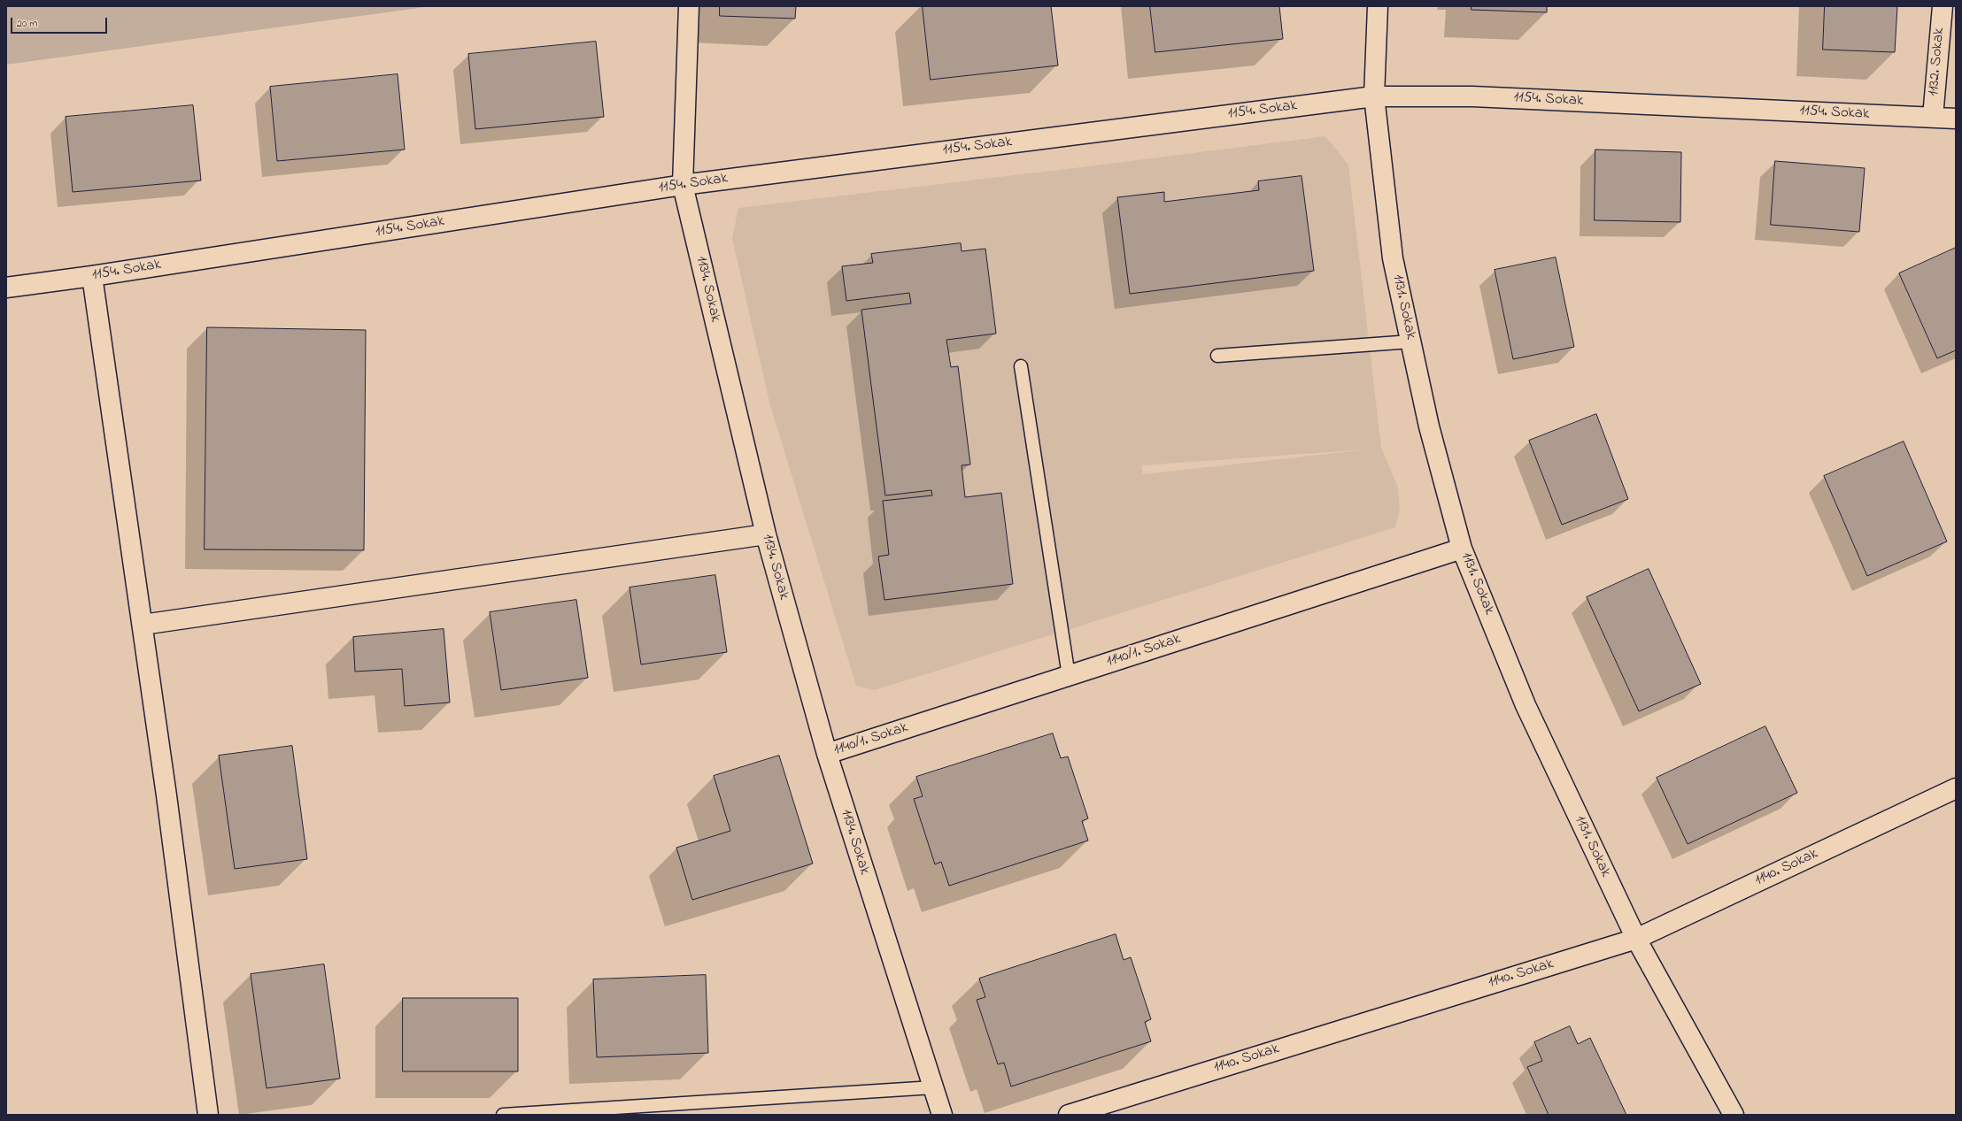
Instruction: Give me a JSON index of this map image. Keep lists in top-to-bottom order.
{
  "streets": {
    "street": [
      "1132. Sokak",
      "1154. Sokak",
      "1134. Sokak",
      "1131. Sokak",
      "1140/1. Sokak",
      "1140. Sokak"
    ]
  },
  "crossings": [
    ["1132. Sokak", "1154. Sokak"],
    ["1154. Sokak", "1134. Sokak"],
    ["1154. Sokak", "1131. Sokak"],
    ["1134. Sokak", "1140/1. Sokak"],
    ["1131. Sokak", "1140/1. Sokak"],
    ["1131. Sokak", "1140. Sokak"]
  ],
  "scale_bar": "20 m"
}
